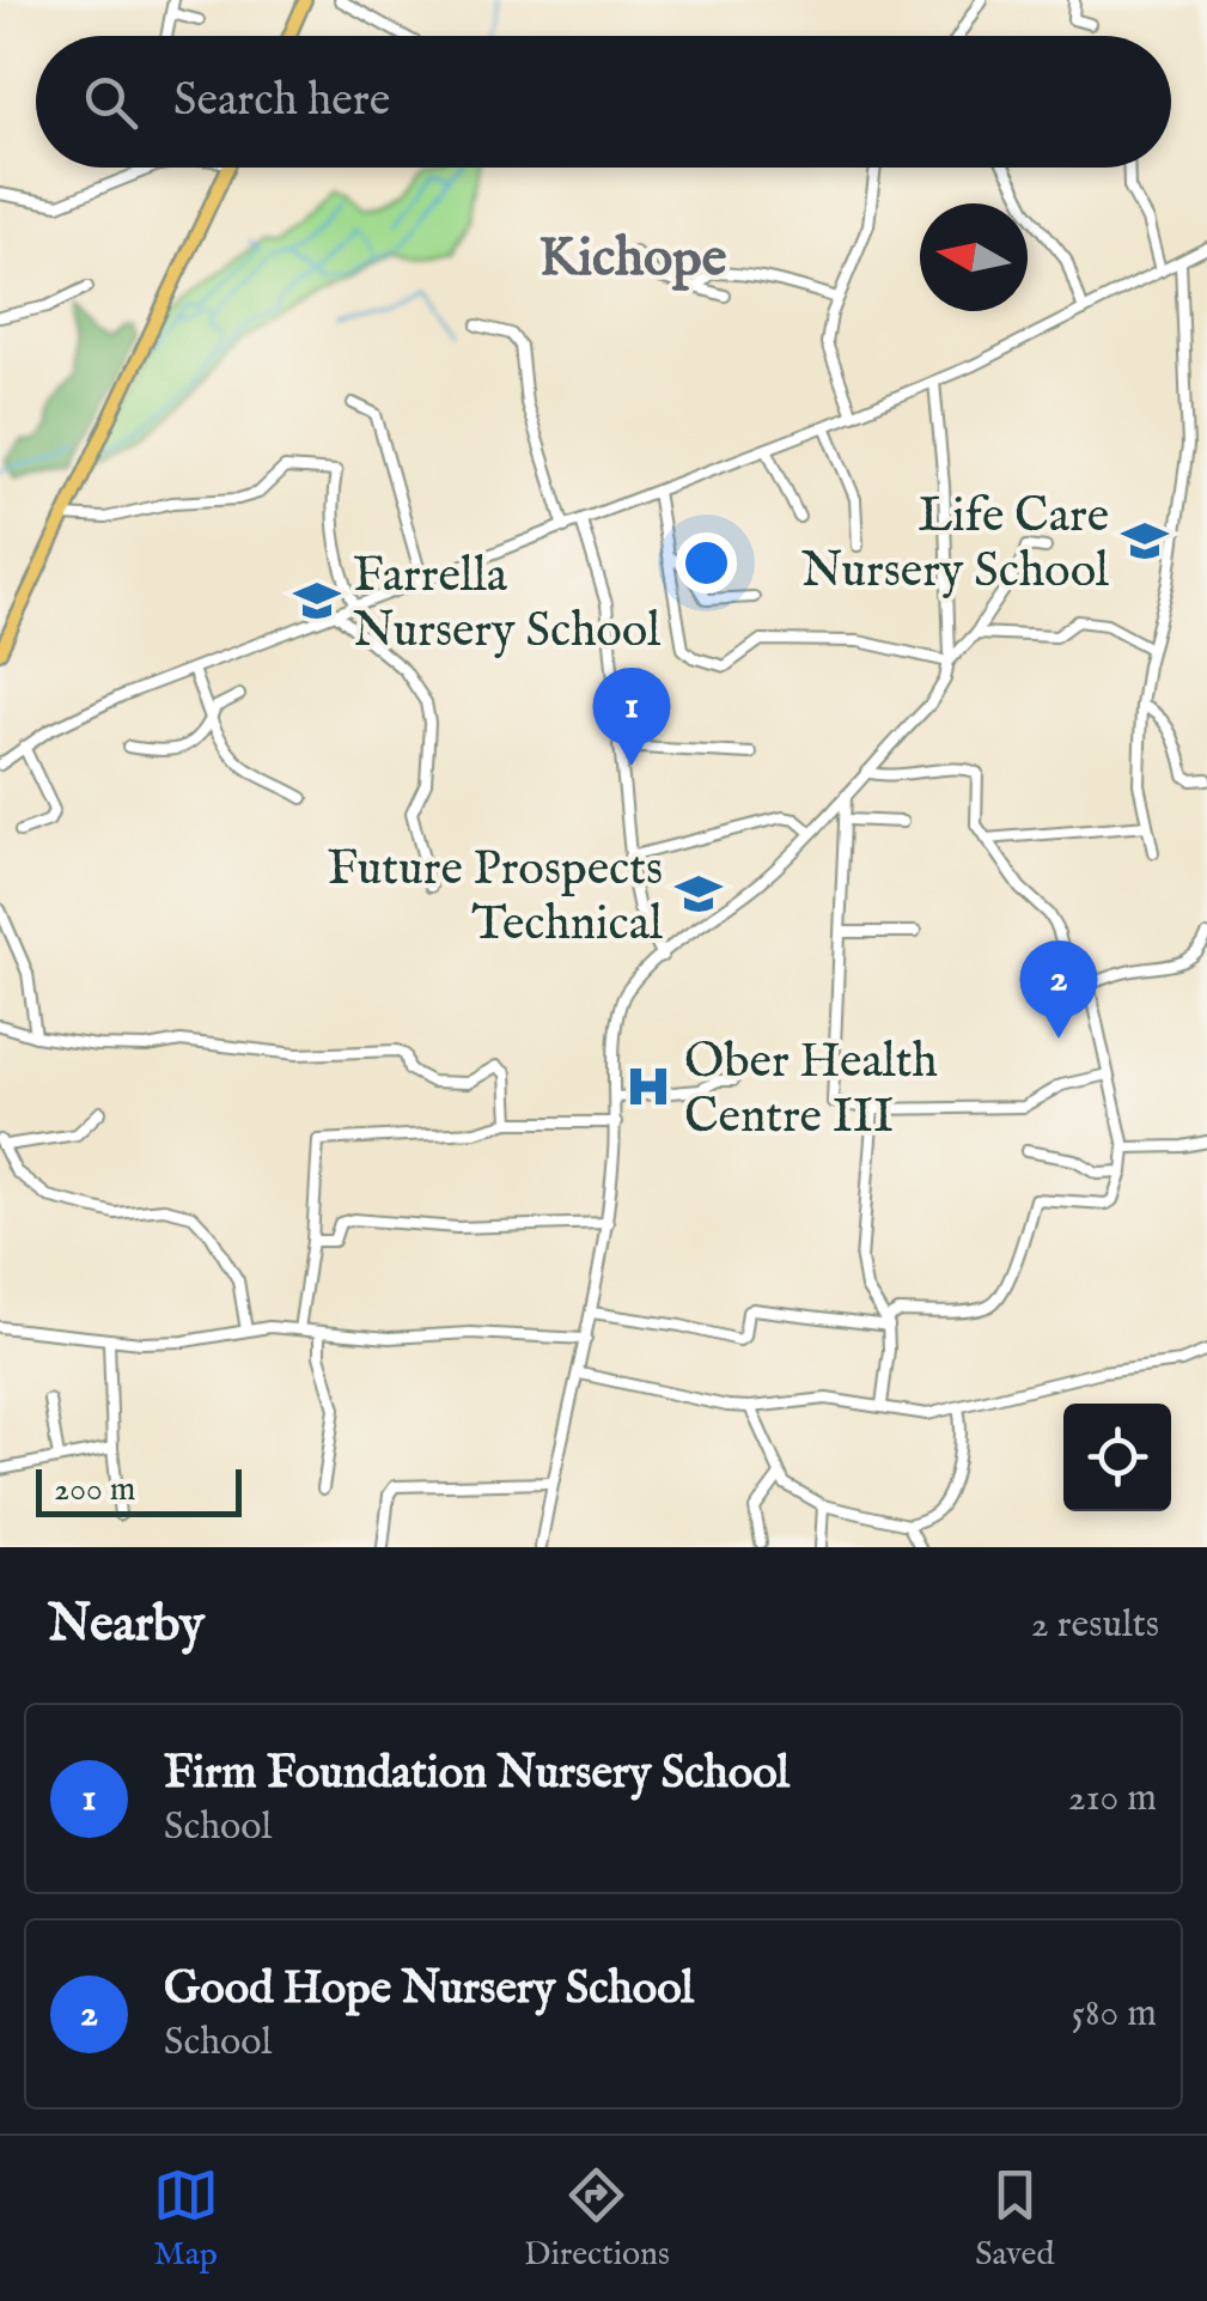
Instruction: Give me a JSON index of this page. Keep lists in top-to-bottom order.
{
  "districts": ["Kichope"],
  "places": {
    "school or university": ["Life Care Nursery School", "Farrella Nursery School", "Future Prospects Technical"],
    "hospital": ["Ober Health Centre III"]
  },
  "scale_bar": "200 m",
  "north": "left",
  "page": {
    "search": "Search here",
    "pins": ["1", "2"],
    "scale": "200 m",
    "heading": ["Nearby", "2 results"],
    "list": [
      {
        "mark": "1",
        "name": "Firm Foundation Nursery School",
        "note": "School",
        "value": "210 m"
      },
      {
        "mark": "2",
        "name": "Good Hope Nursery School",
        "note": "School",
        "value": "580 m"
      }
    ],
    "nav": ["Map", "Directions", "Saved"]
  }
}
